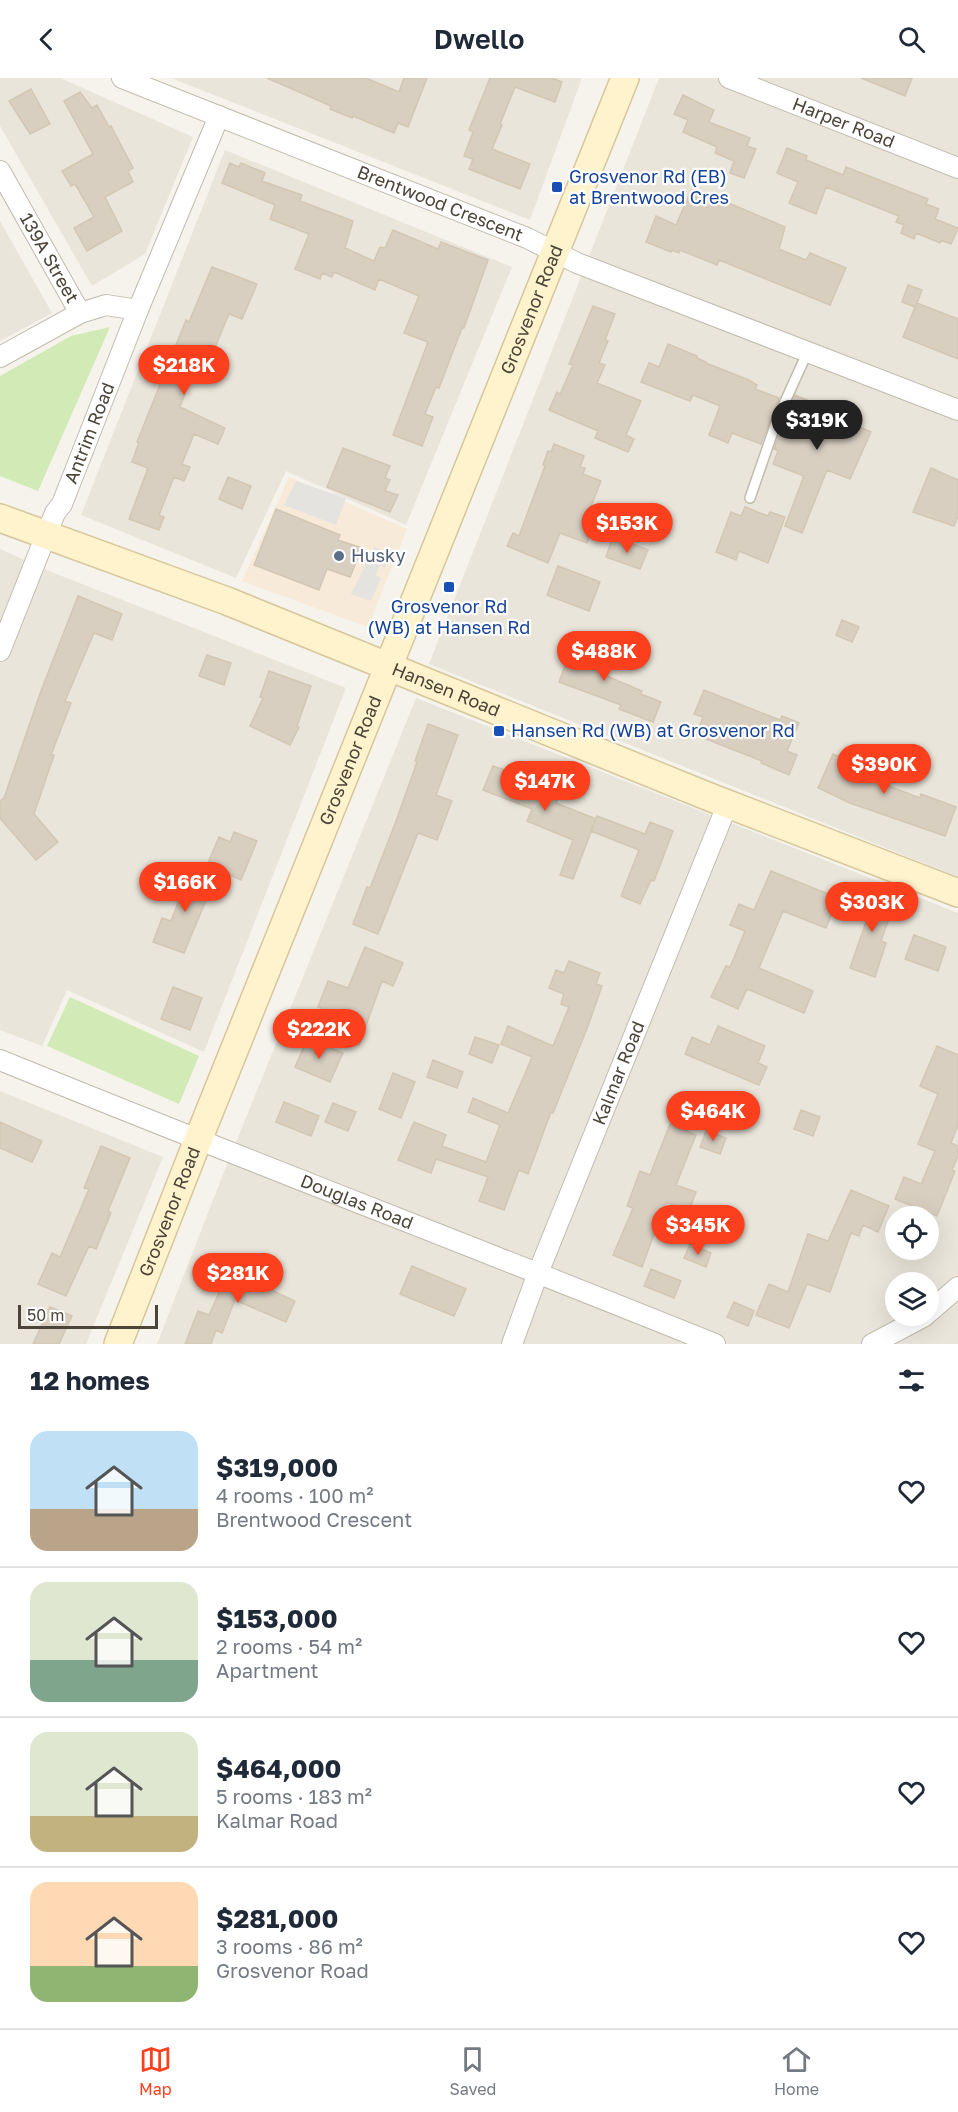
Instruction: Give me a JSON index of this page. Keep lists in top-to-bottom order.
{
  "streets": {
    "street": [
      "Harper Road",
      "Brentwood Crescent",
      "139A Street",
      "Grosvenor Road",
      "Antrim Road",
      "Hansen Road",
      "Kalmar Road",
      "Douglas Road"
    ]
  },
  "crossings": [
    ["Brentwood Crescent", "Grosvenor Road"],
    ["Brentwood Crescent", "Antrim Road"],
    ["Grosvenor Road", "Hansen Road"],
    ["Grosvenor Road", "Douglas Road"],
    ["Antrim Road", "Hansen Road"],
    ["Hansen Road", "Kalmar Road"],
    ["Kalmar Road", "Douglas Road"]
  ],
  "places": {
    "transit": ["Grosvenor Rd (EB) at Brentwood Cres", "Grosvenor Rd (WB) at Hansen Rd", "Hansen Rd (WB) at Grosvenor Rd"],
    "other": ["Husky"]
  },
  "scale_bar": "50 m",
  "page": {
    "header": "Dwello",
    "price": [
      "$218K",
      "$319K",
      "$153K",
      "$488K",
      "$390K",
      "$147K",
      "$166K",
      "$303K",
      "$222K",
      "$464K",
      "$345K",
      "$281K"
    ],
    "scale": "50 m",
    "heading": "12 homes",
    "list": [
      {
        "name": "$319,000",
        "note": "4 rooms · 100 m² · Brentwood Crescent"
      },
      {
        "name": "$153,000",
        "note": "2 rooms · 54 m² · Apartment"
      },
      {
        "name": "$464,000",
        "note": "5 rooms · 183 m² · Kalmar Road"
      },
      {
        "name": "$281,000",
        "note": "3 rooms · 86 m² · Grosvenor Road"
      }
    ],
    "tabs": ["Map", "Saved", "Home"]
  }
}
